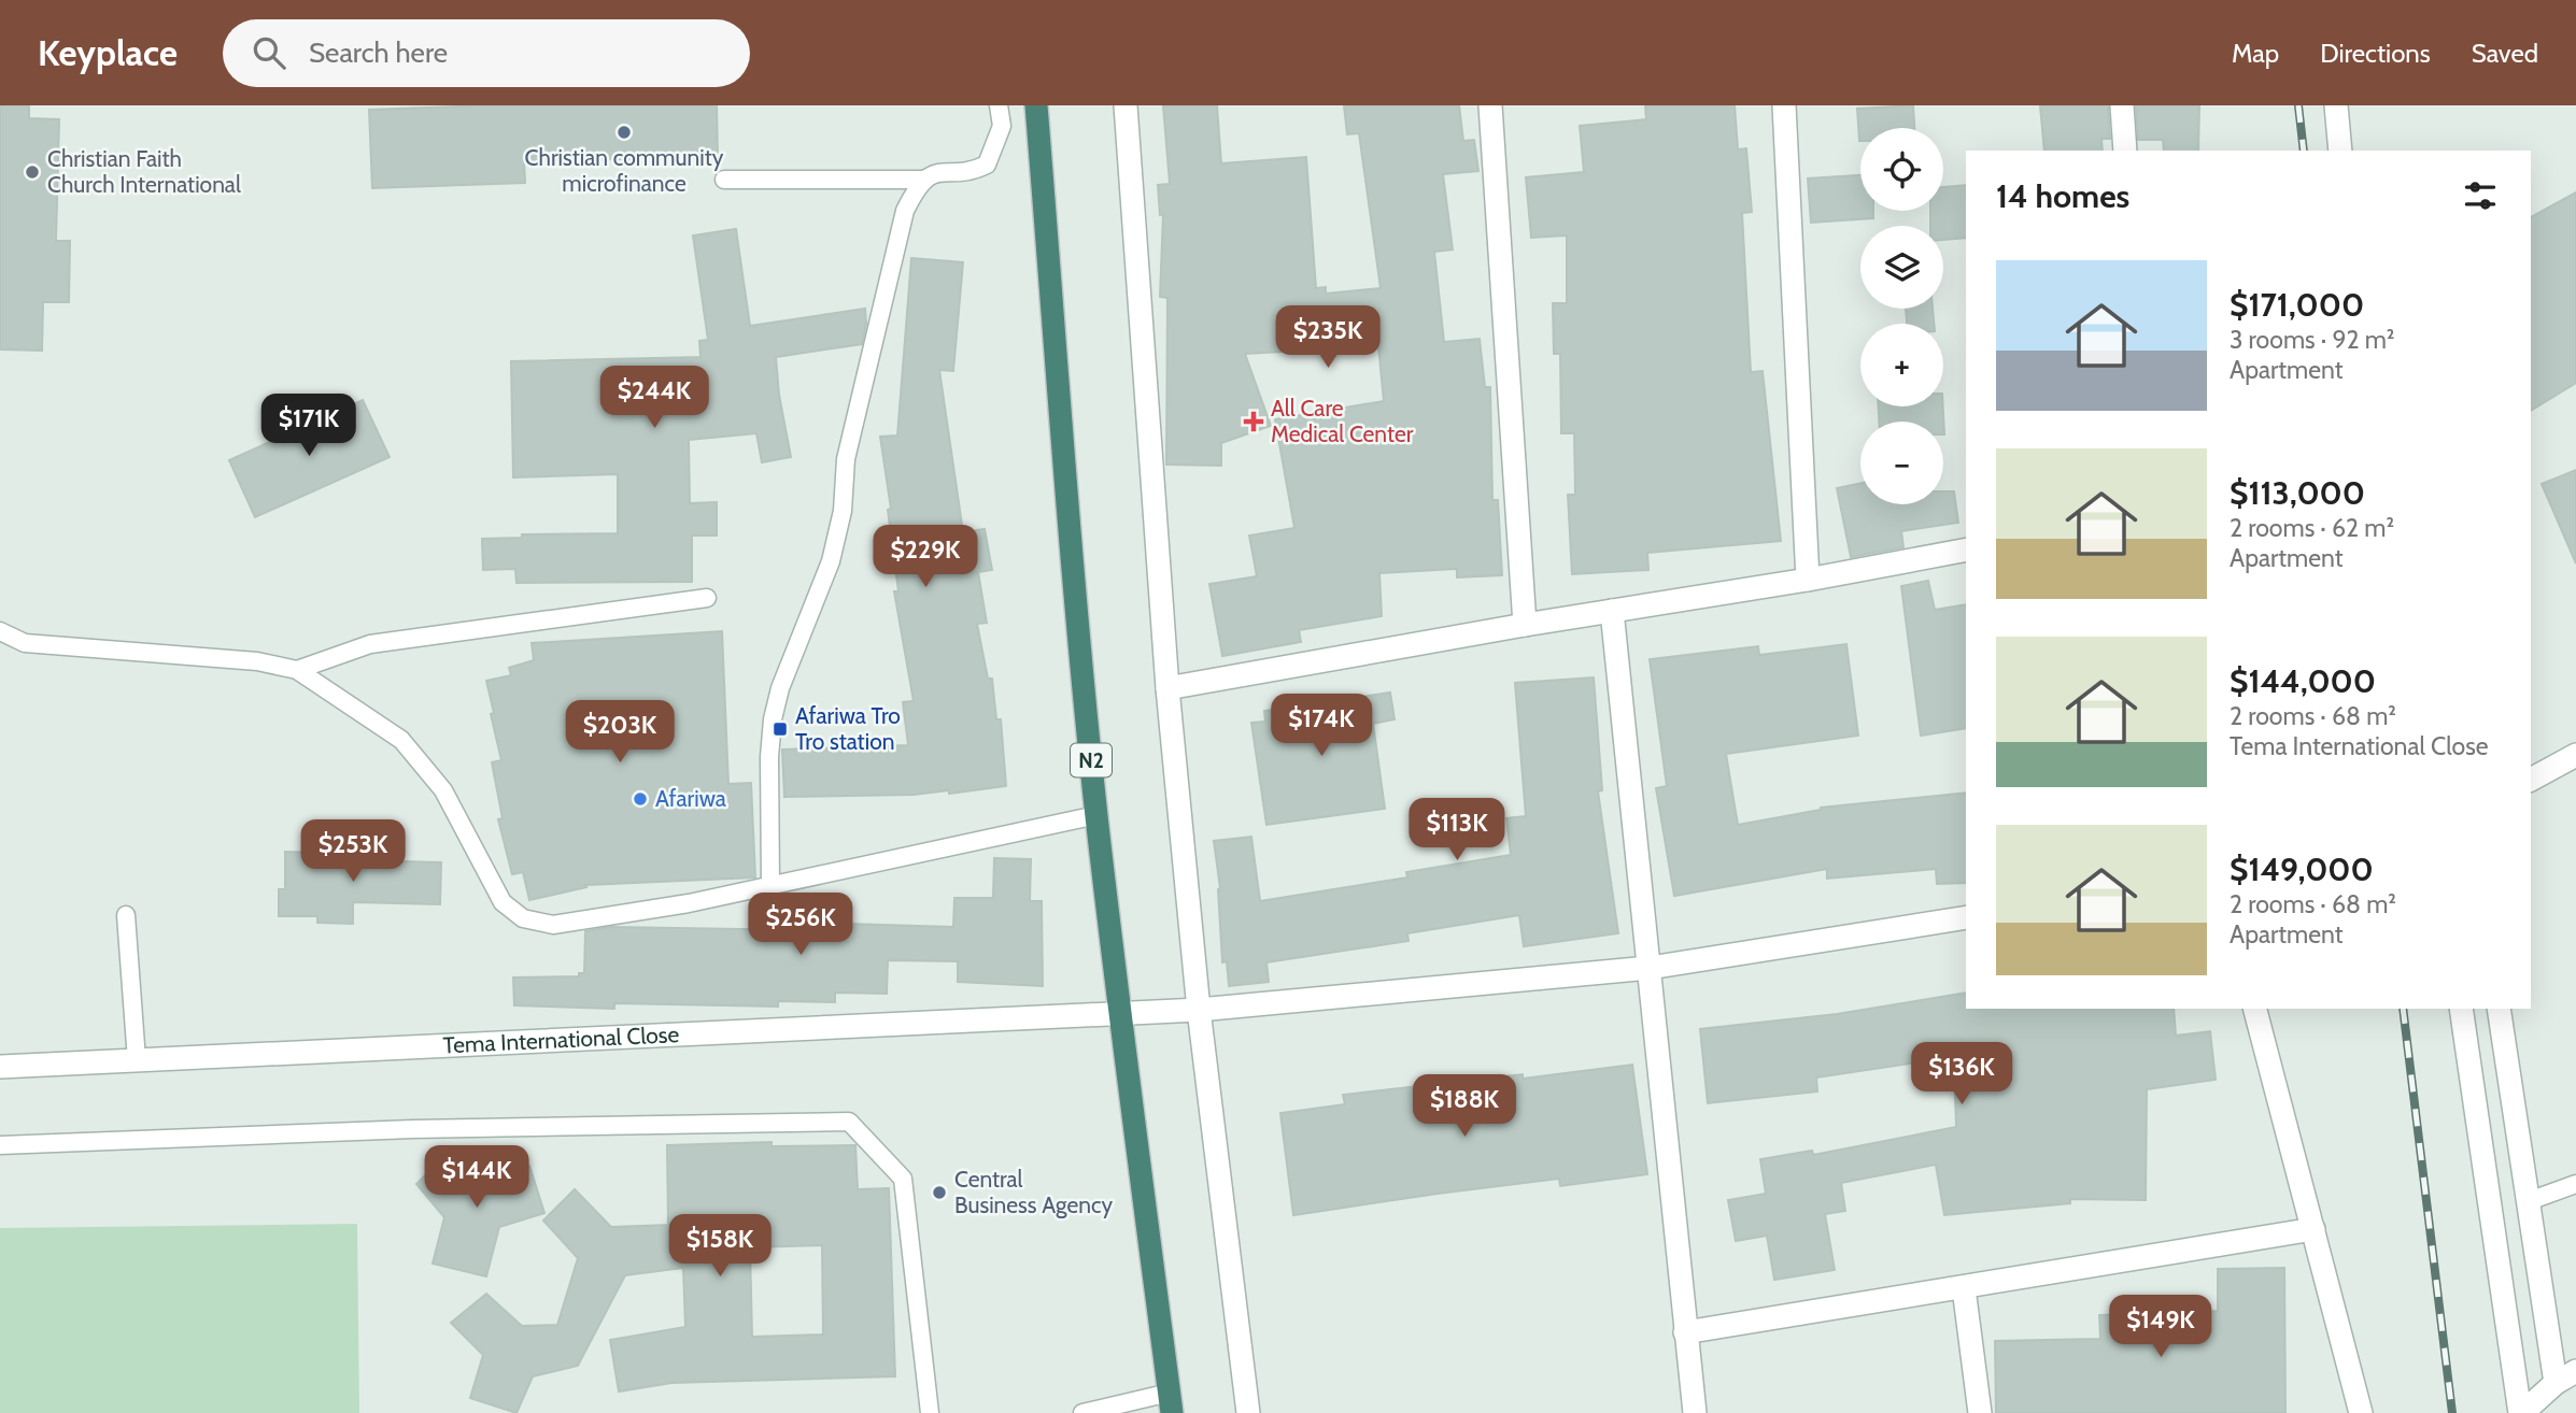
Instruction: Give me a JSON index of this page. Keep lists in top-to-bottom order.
{
  "streets": {
    "highway": ["N2"],
    "street": ["Tema International Close"]
  },
  "crossings": [
    ["N2", "Tema International Close"]
  ],
  "places": {
    "other": [
      "Christian community microfinance",
      "Christian Faith Church International",
      "Afariwa",
      "Central Business Agency"
    ],
    "health": ["All Care Medical Center"],
    "transit": ["Afariwa Tro Tro station"]
  },
  "page": {
    "header": "Keyplace",
    "search": "Search here",
    "nav": ["Map", "Directions", "Saved"],
    "map_buttons": ["+", "−"],
    "heading": "14 homes",
    "list": [
      {
        "name": "$171,000",
        "note": "3 rooms · 92 m² · Apartment"
      },
      {
        "name": "$113,000",
        "note": "2 rooms · 62 m² · Apartment"
      },
      {
        "name": "$144,000",
        "note": "2 rooms · 68 m² · Tema International Close"
      },
      {
        "name": "$149,000",
        "note": "2 rooms · 68 m² · Apartment"
      }
    ],
    "price": [
      "$235K",
      "$244K",
      "$171K",
      "$229K",
      "$174K",
      "$203K",
      "$113K",
      "$253K",
      "$256K",
      "$136K",
      "$188K",
      "$144K",
      "$158K",
      "$149K"
    ]
  }
}
